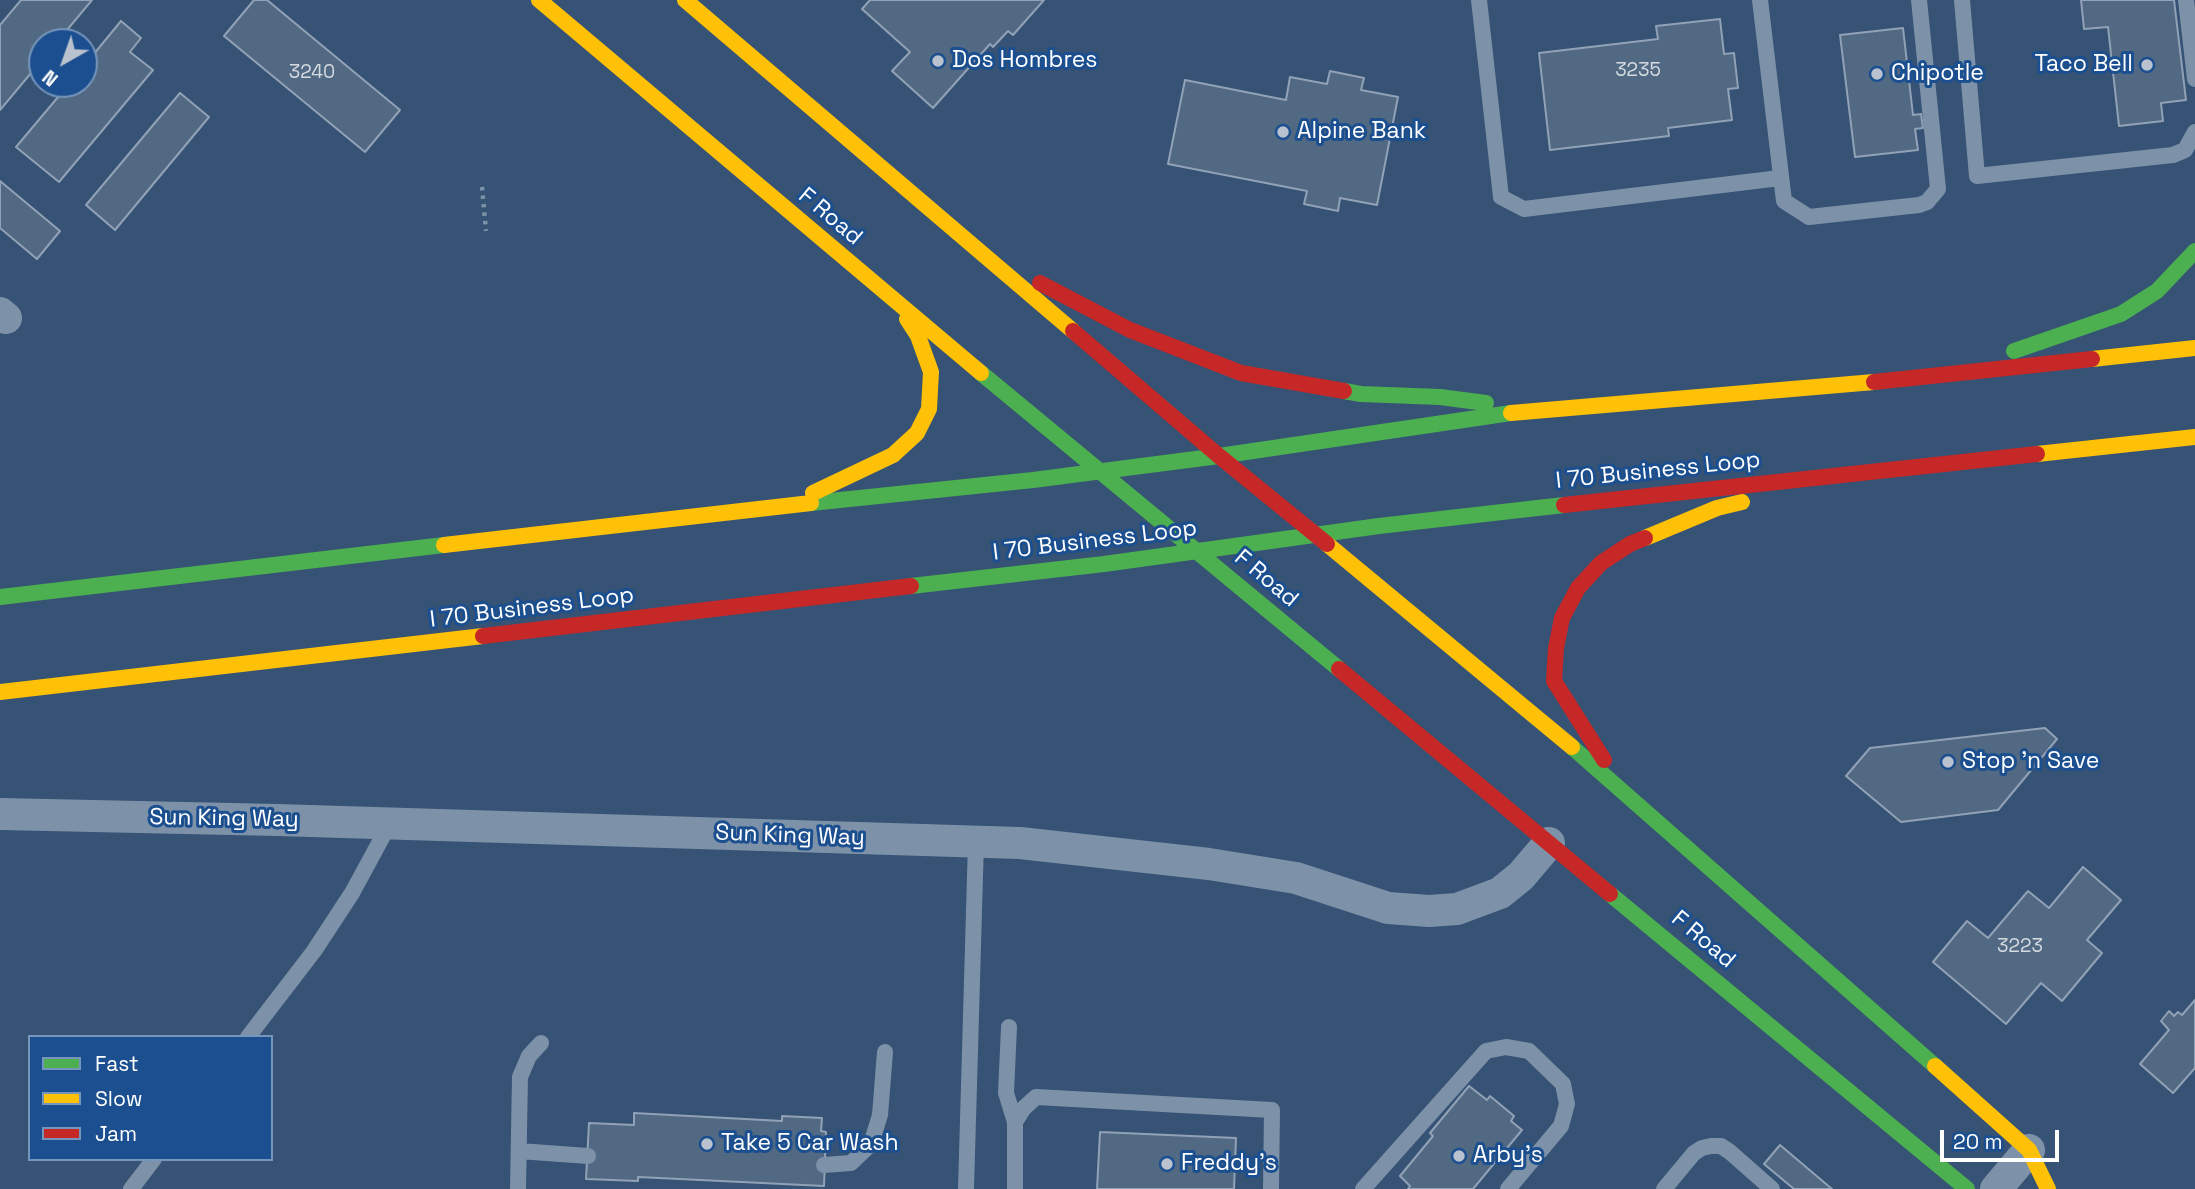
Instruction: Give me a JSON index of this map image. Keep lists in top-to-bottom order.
{
  "streets": {
    "main road": ["F Road", "I 70 Business Loop"],
    "street": ["Sun King Way"]
  },
  "crossings": [
    ["F Road", "I 70 Business Loop"],
    ["F Road", "Sun King Way"]
  ],
  "places": [
    "Dos Hombres",
    "Taco Bell",
    "Chipotle",
    "Alpine Bank",
    "Stop 'n Save",
    "Take 5 Car Wash",
    "Arby's",
    "Freddy's"
  ],
  "house_numbers": ["3235", "3240", "3223"],
  "legend": ["Fast", "Slow", "Jam"],
  "scale_bar": "20 m",
  "north": "bottom left"
}
